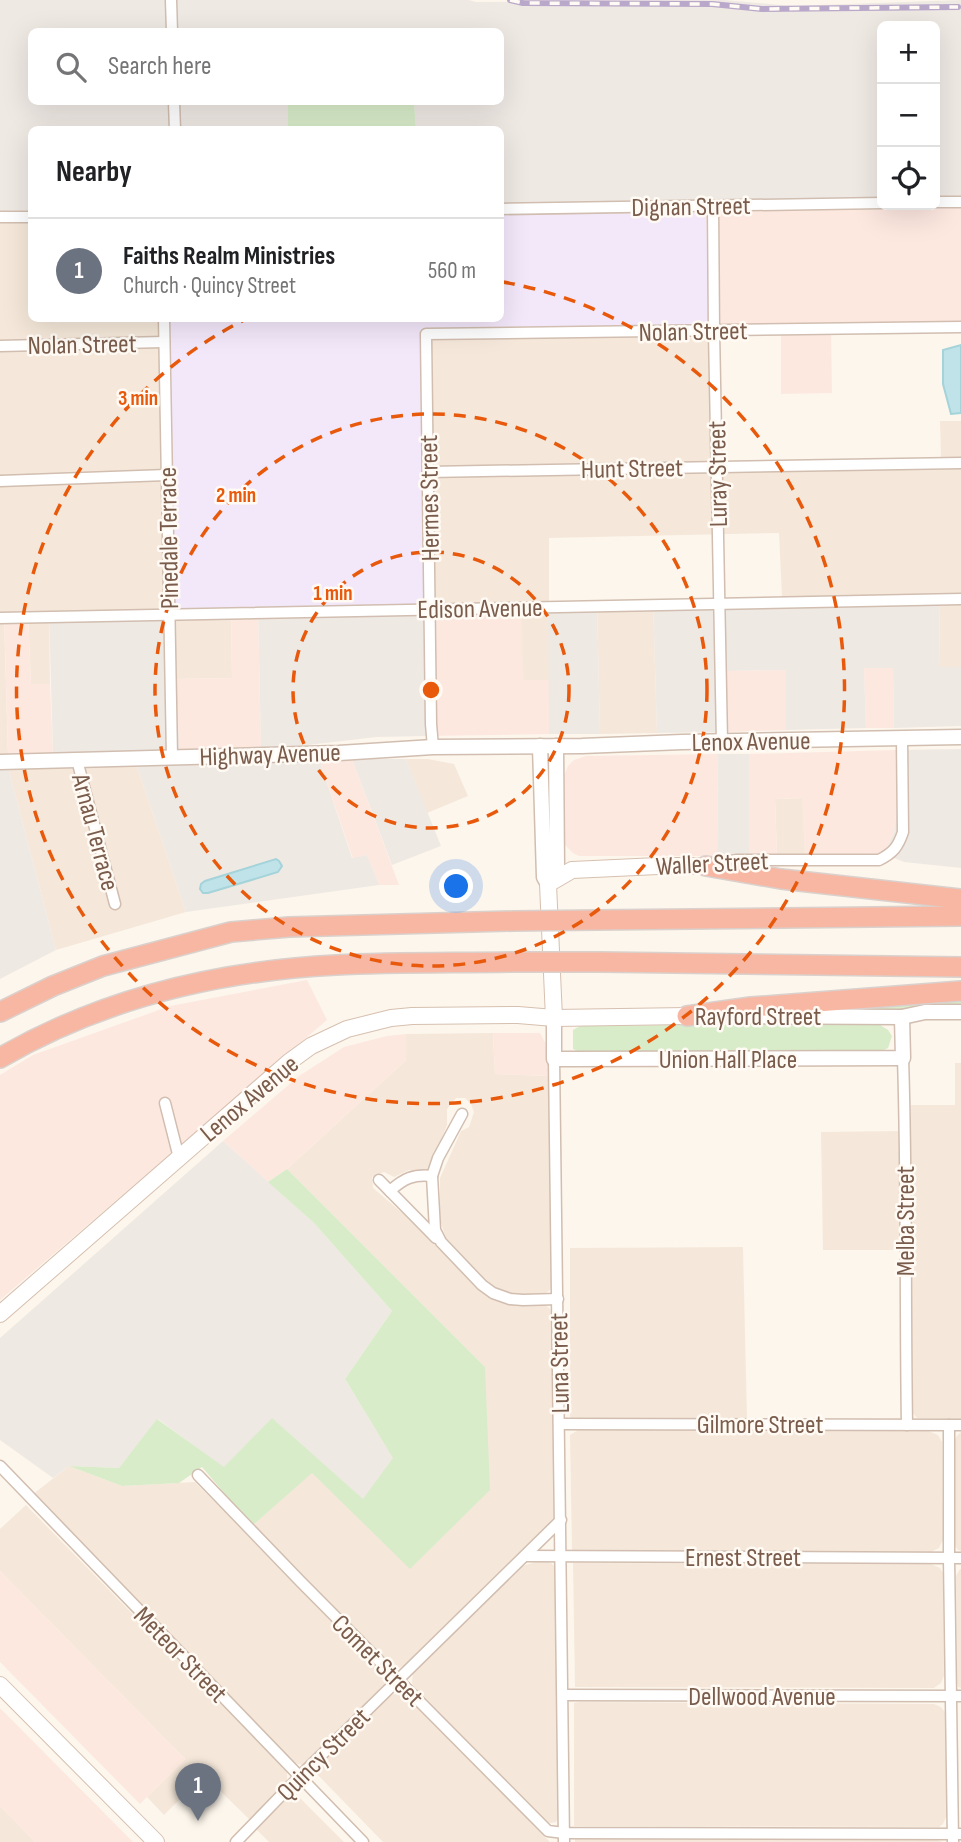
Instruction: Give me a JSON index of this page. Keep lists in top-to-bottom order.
{
  "streets": {
    "main road": [
      "Lenox Avenue",
      "Waller Street",
      "Rayford Street",
      "Luna Street"
    ],
    "street": [
      "Dignan Street",
      "Nolan Street",
      "Hunt Street",
      "Luray Street",
      "Hermes Street",
      "Pinedale Terrace",
      "Edison Avenue",
      "Highway Avenue",
      "Arnau Terrace",
      "Union Hall Place",
      "Melba Street",
      "Gilmore Street",
      "Ernest Street",
      "Meteor Street",
      "Comet Street",
      "Dellwood Avenue",
      "Quincy Street"
    ]
  },
  "crossings": [
    ["Dignan Street", "Luray Street"],
    ["Nolan Street", "Luray Street"],
    ["Nolan Street", "Hermes Street"],
    ["Nolan Street", "Pinedale Terrace"],
    ["Hunt Street", "Luray Street"],
    ["Hunt Street", "Hermes Street"],
    ["Luray Street", "Edison Avenue"],
    ["Luray Street", "Lenox Avenue"],
    ["Hermes Street", "Edison Avenue"],
    ["Hermes Street", "Highway Avenue"],
    ["Pinedale Terrace", "Edison Avenue"],
    ["Pinedale Terrace", "Highway Avenue"],
    ["Lenox Avenue", "Highway Avenue"],
    ["Lenox Avenue", "Waller Street"],
    ["Lenox Avenue", "Rayford Street"],
    ["Lenox Avenue", "Luna Street"],
    ["Highway Avenue", "Arnau Terrace"],
    ["Highway Avenue", "Luna Street"],
    ["Waller Street", "Luna Street"],
    ["Rayford Street", "Melba Street"],
    ["Rayford Street", "Luna Street"],
    ["Union Hall Place", "Melba Street"],
    ["Union Hall Place", "Luna Street"],
    ["Melba Street", "Gilmore Street"],
    ["Luna Street", "Gilmore Street"],
    ["Luna Street", "Ernest Street"],
    ["Luna Street", "Comet Street"],
    ["Luna Street", "Dellwood Avenue"],
    ["Luna Street", "Quincy Street"],
    ["Ernest Street", "Quincy Street"],
    ["Meteor Street", "Quincy Street"],
    ["Comet Street", "Quincy Street"]
  ],
  "page": {
    "map_buttons": ["+", "−"],
    "search": "Search here",
    "heading": "Nearby",
    "list": [
      {
        "mark": "1",
        "name": "Faiths Realm Ministries",
        "note": "Church · Quincy Street",
        "value": "560 m"
      }
    ],
    "pins": "1"
  },
  "rings": ["3 min", "2 min", "1 min"]
}
